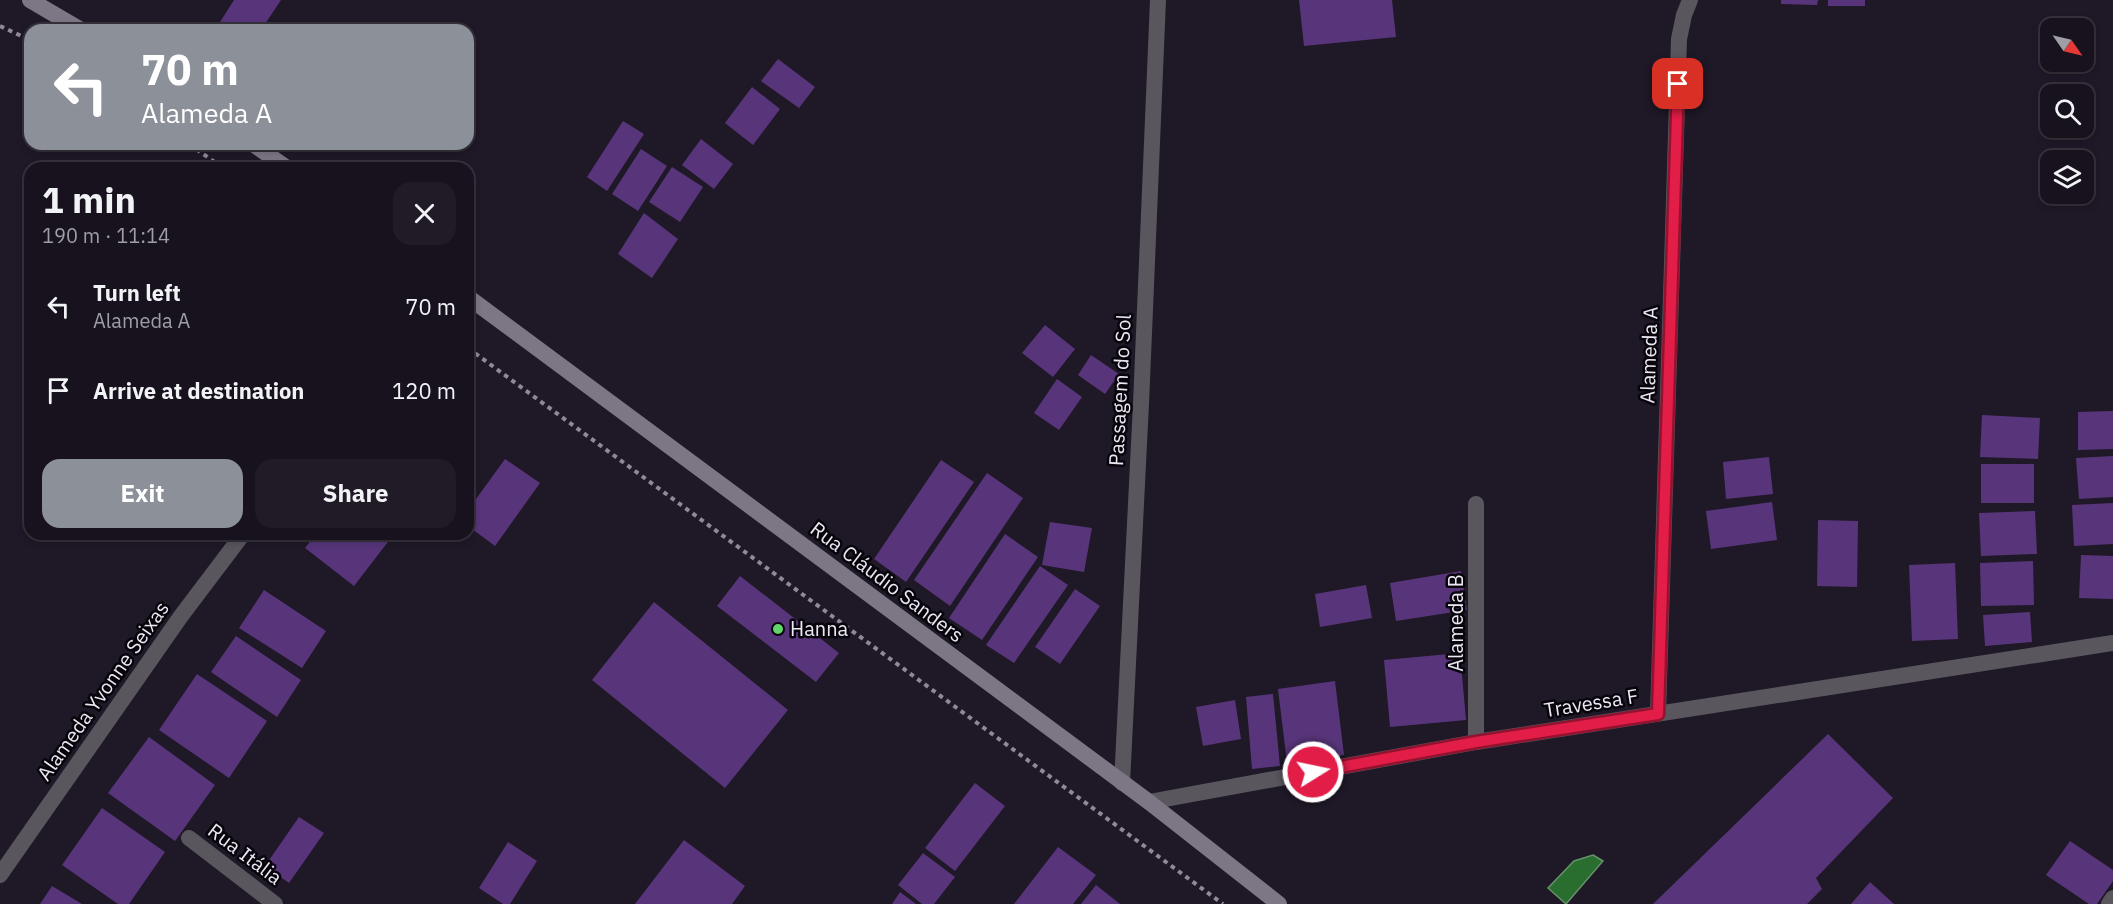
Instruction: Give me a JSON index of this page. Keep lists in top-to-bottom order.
{
  "streets": {
    "main road": ["Rua Cláudio Sanders"],
    "street": [
      "Alameda A",
      "Passagem do Sol",
      "Alameda B",
      "Alameda Yvonne Seixas",
      "Travessa F",
      "Rua Itália"
    ]
  },
  "crossings": [
    ["Alameda A", "Travessa F"],
    ["Passagem do Sol", "Rua Cláudio Sanders"],
    ["Rua Cláudio Sanders", "Travessa F"],
    ["Alameda B", "Travessa F"]
  ],
  "places": ["Hanna"],
  "north": "bottom right",
  "page": {
    "turn": ["70 m", "Alameda A"],
    "heading": ["1 min", "190 m · 11:14"],
    "list": [
      {
        "name": "Turn left",
        "note": "Alameda A",
        "value": "70 m"
      },
      {
        "name": "Arrive at destination",
        "value": "120 m"
      }
    ],
    "buttons": ["Exit", "Share"]
  }
}
